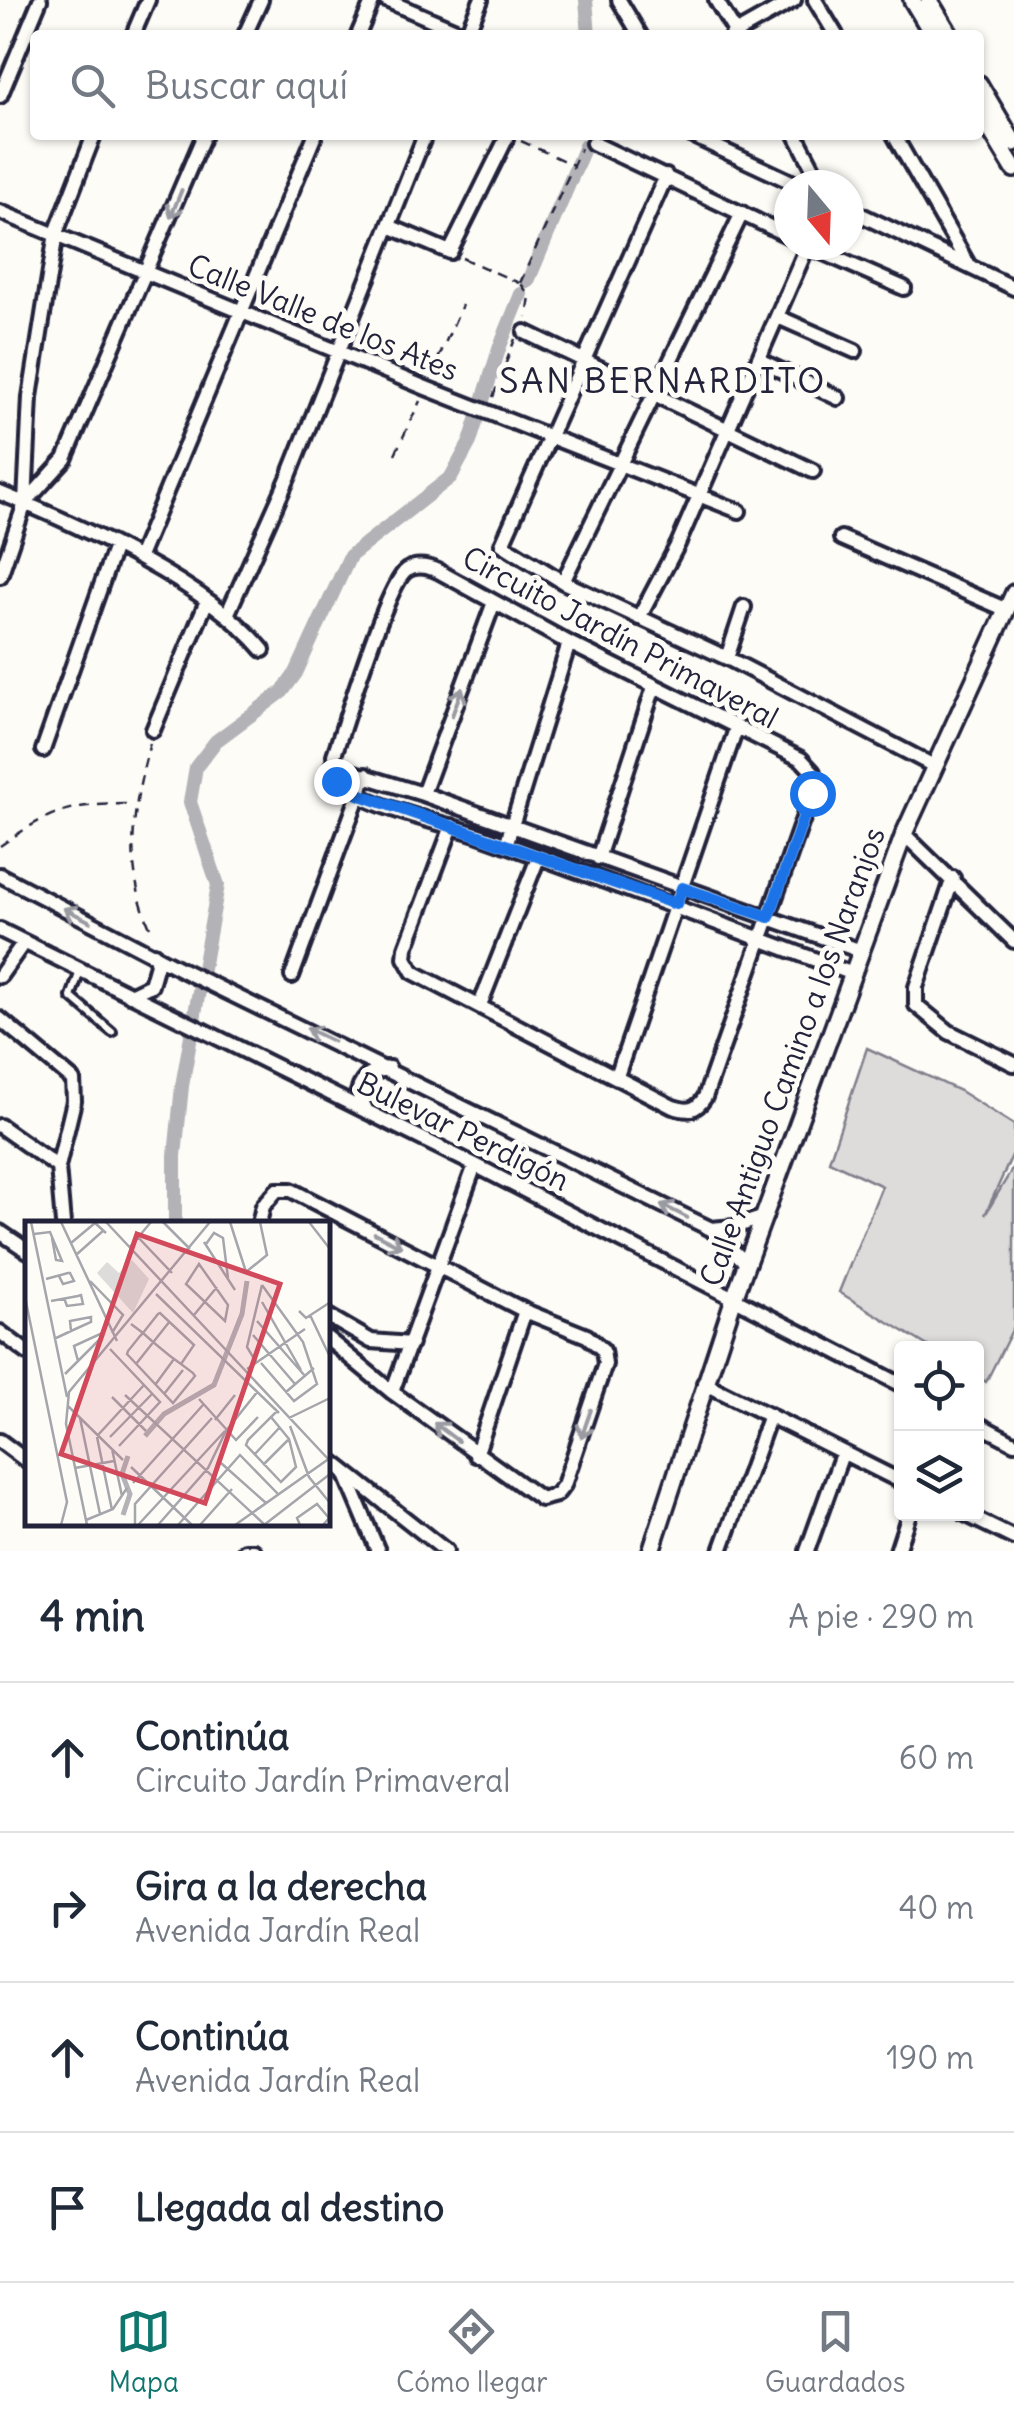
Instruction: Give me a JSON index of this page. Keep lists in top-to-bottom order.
{
  "streets": {
    "street": [
      "Calle Valle de los Ates",
      "Circuito Jardín Primaveral",
      "Calle Antiguo Camino a los Naranjos",
      "Bulevar Perdigón"
    ]
  },
  "crossings": [
    ["Calle Antiguo Camino a los Naranjos", "Bulevar Perdigón"]
  ],
  "districts": ["SAN BERNARDITO"],
  "north": "bottom",
  "page": {
    "search": "Buscar aquí",
    "heading": ["4 min", "A pie · 290 m"],
    "list": [
      ["Continúa", "Circuito Jardín Primaveral", "60 m"],
      ["Gira a la derecha", "Avenida Jardín Real", "40 m"],
      ["Continúa", "Avenida Jardín Real", "190 m"],
      "Llegada al destino"
    ],
    "nav": ["Mapa", "Cómo llegar", "Guardados"]
  }
}
